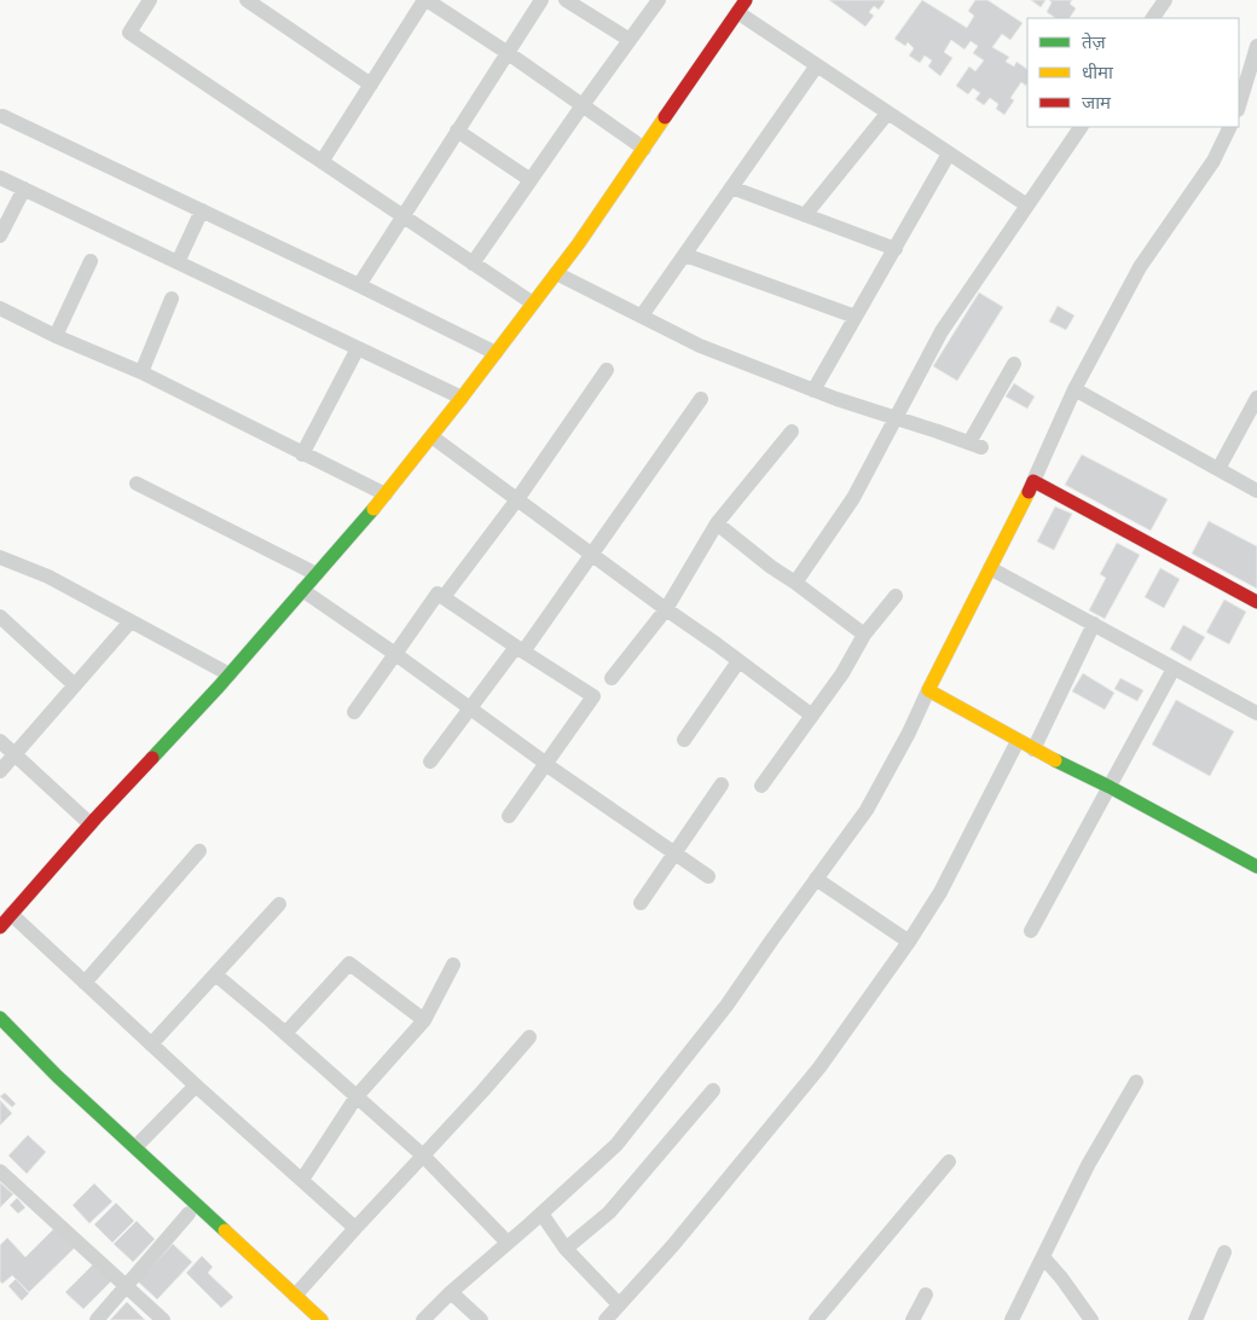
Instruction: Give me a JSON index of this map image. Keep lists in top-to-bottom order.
{
  "legend": ["तेज़", "धीमा", "जाम"]
}
